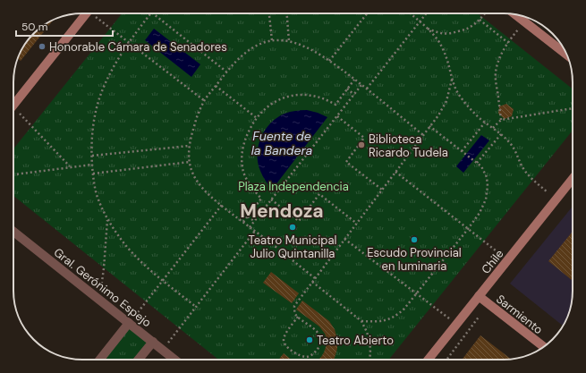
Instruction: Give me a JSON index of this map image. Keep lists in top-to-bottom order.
{
  "streets": {
    "street": ["Chile", "Gral. Gerónimo Espejo", "Sarmiento"]
  },
  "crossings": [
    ["Chile", "Sarmiento"]
  ],
  "districts": ["Mendoza"],
  "water": ["Fuente de la Bandera"],
  "parks": ["Plaza Independencia"],
  "places": [
    "Honorable Cámara de Senadores",
    "Biblioteca Ricardo Tudela",
    "Teatro Municipal Julio Quintanilla",
    "Escudo Provincial en luminaria",
    "Teatro Abierto"
  ],
  "scale_bar": "50 m"
}
